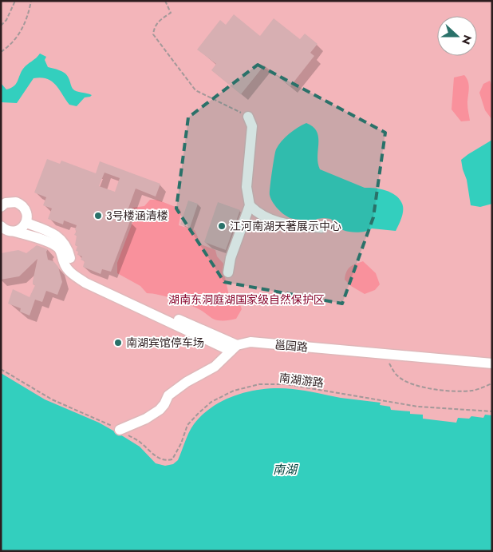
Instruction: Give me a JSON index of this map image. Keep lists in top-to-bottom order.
{
  "streets": {
    "street": ["邕园路"],
    "path": ["南湖游路"]
  },
  "water": ["南湖"],
  "parks": ["湖南东洞庭湖国家级自然保护区"],
  "places": ["3号楼涵清楼", "江河南湖天著展示中心", "南湖宾馆停车场"],
  "north": "right"
}
